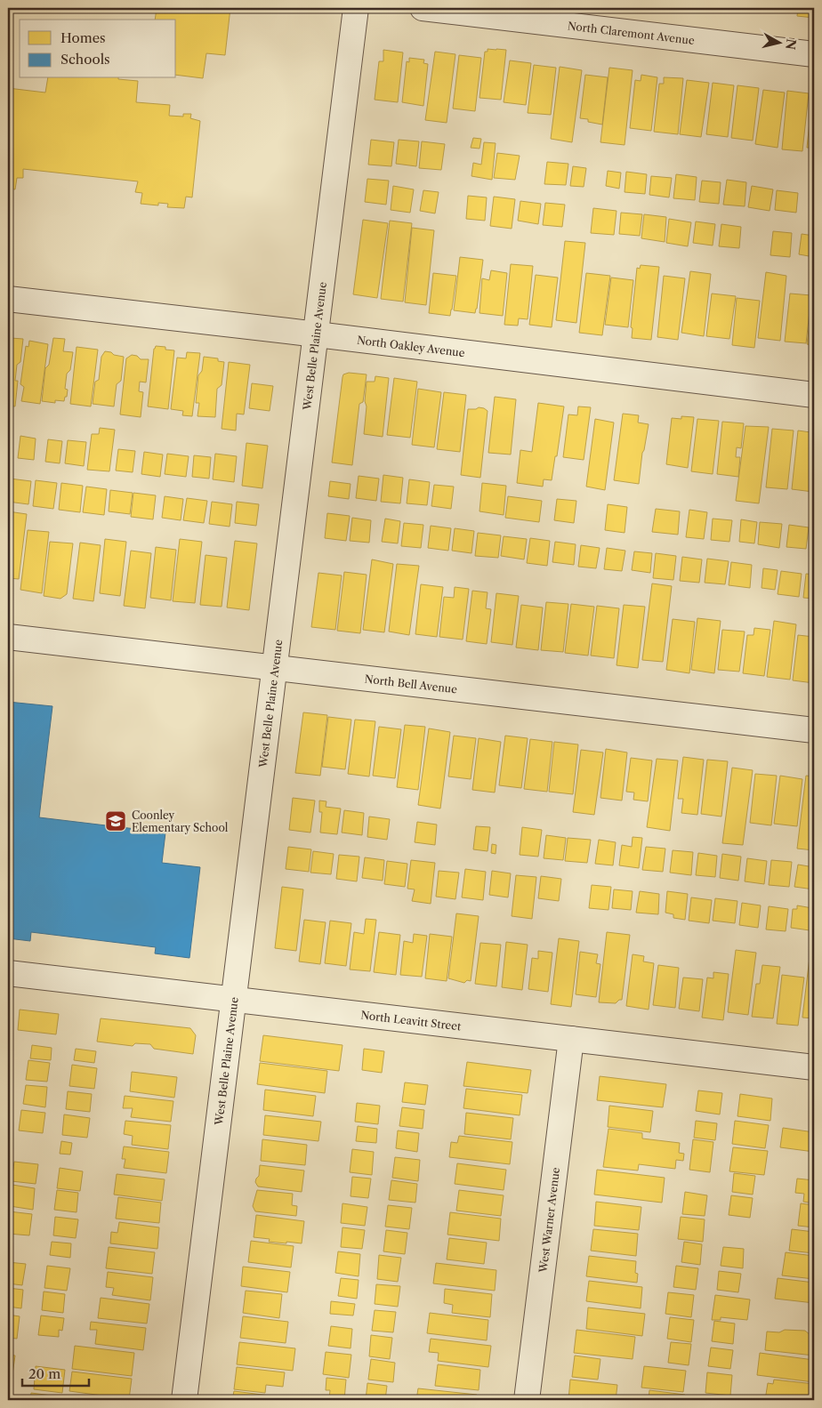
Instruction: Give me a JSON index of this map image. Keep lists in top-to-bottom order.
{
  "streets": {
    "street": [
      "North Claremont Avenue",
      "North Oakley Avenue",
      "West Belle Plaine Avenue",
      "North Bell Avenue",
      "North Leavitt Street",
      "West Warner Avenue"
    ]
  },
  "crossings": [
    ["North Oakley Avenue", "West Belle Plaine Avenue"],
    ["West Belle Plaine Avenue", "North Bell Avenue"],
    ["West Belle Plaine Avenue", "North Leavitt Street"],
    ["North Leavitt Street", "West Warner Avenue"]
  ],
  "places": {
    "school or university": ["Coonley Elementary School"]
  },
  "legend": ["Homes", "Schools"],
  "scale_bar": "20 m",
  "north": "right"
}
